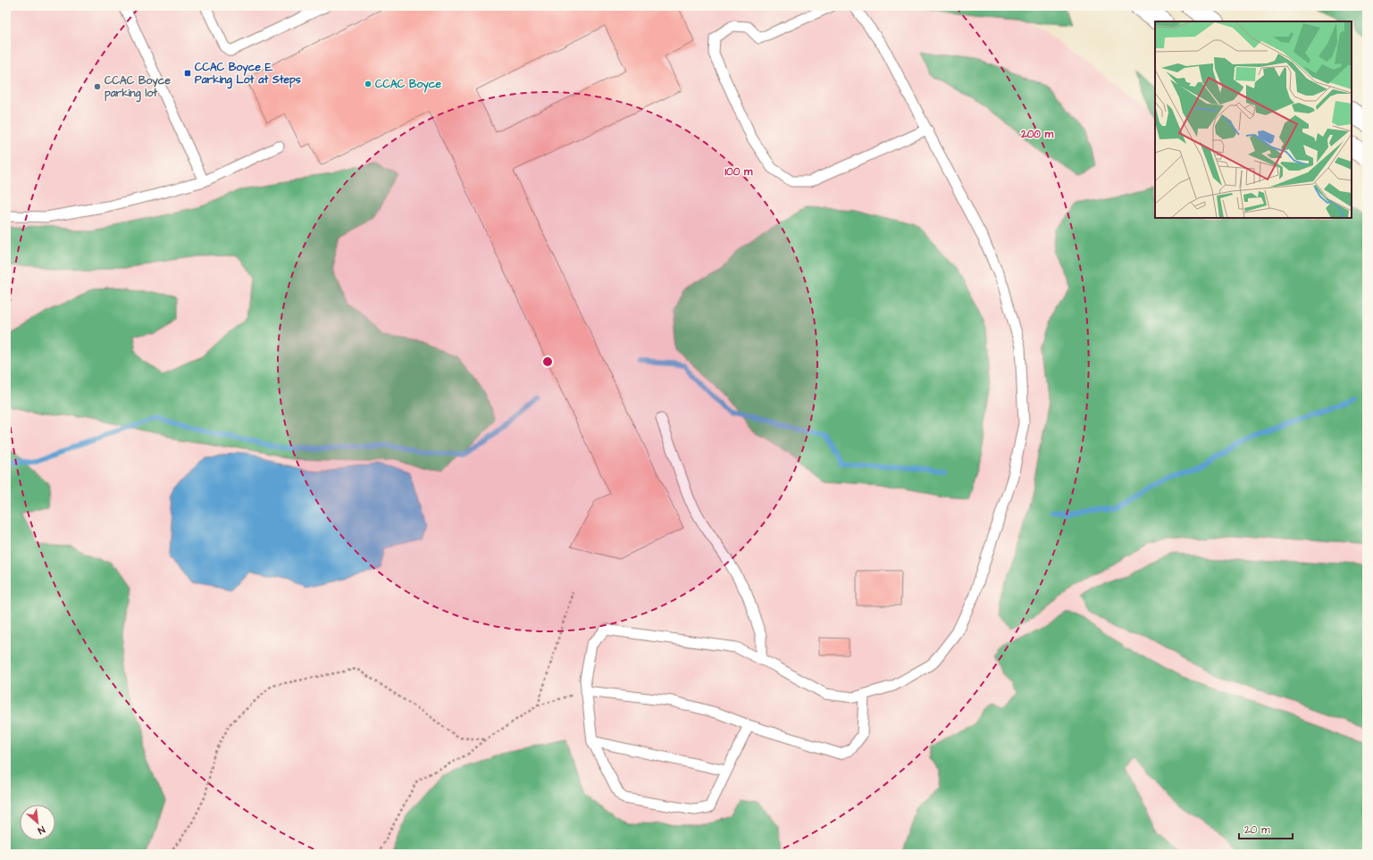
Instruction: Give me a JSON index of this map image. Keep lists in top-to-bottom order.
{
  "places": {
    "transit": ["CCAC Boyce E. Parking Lot at Steps"],
    "other": ["CCAC Boyce", "CCAC Boyce parking lot"]
  },
  "scale_bar": "20 m",
  "north": "bottom right",
  "rings": ["200 m", "100 m"]
}
